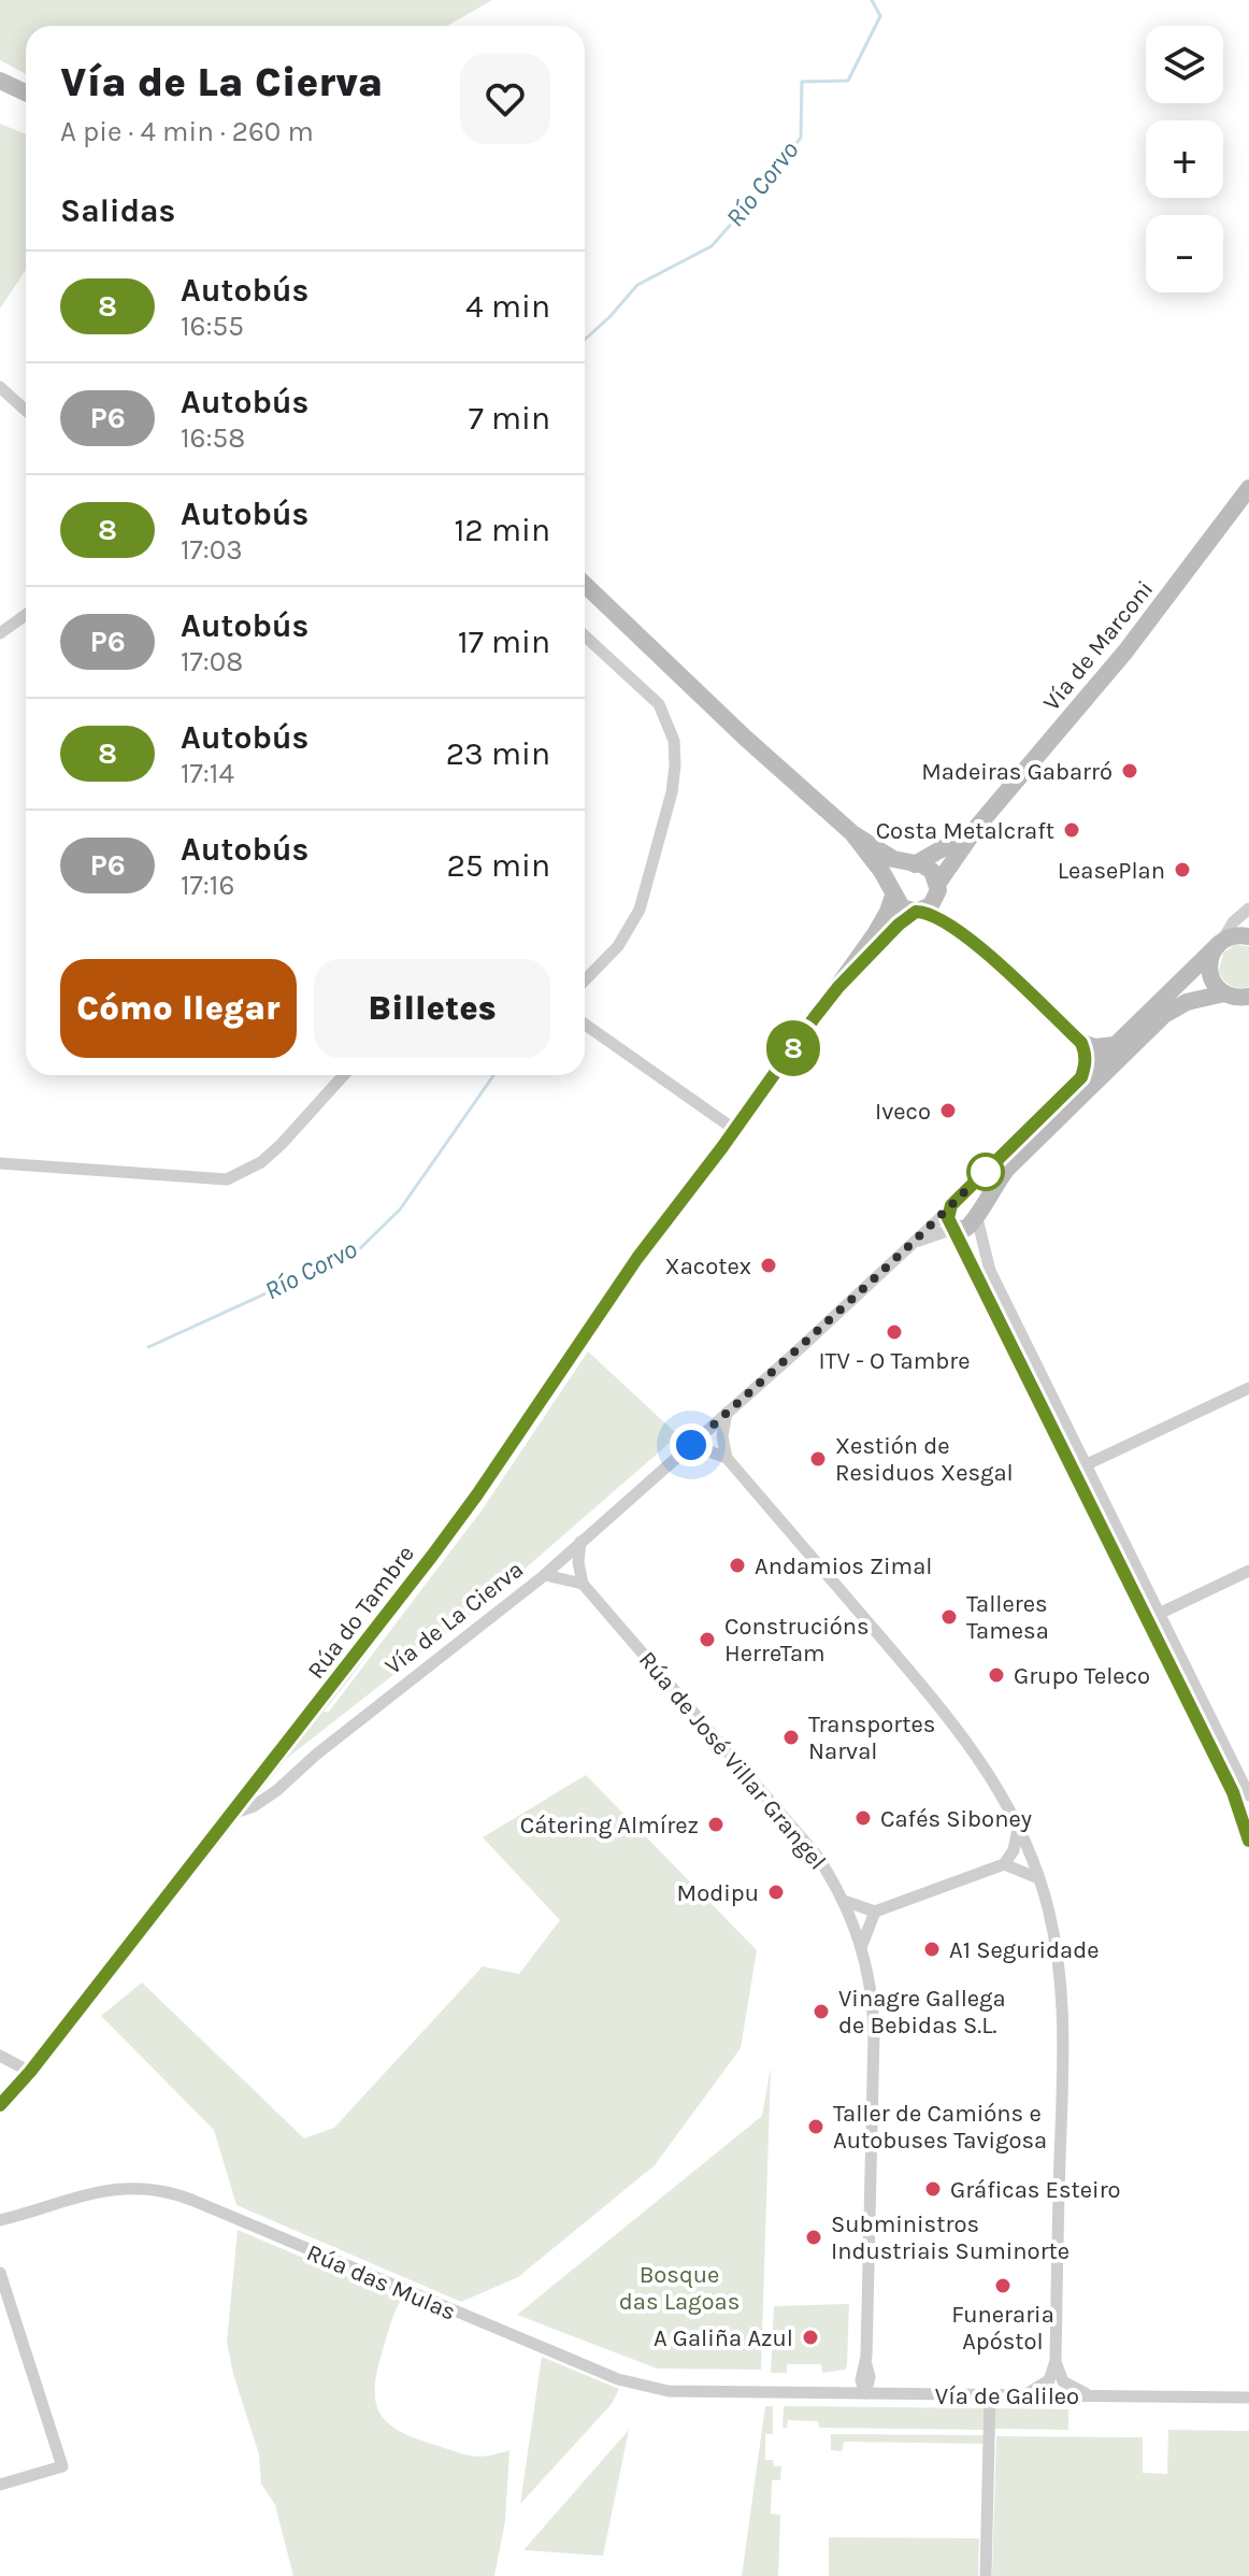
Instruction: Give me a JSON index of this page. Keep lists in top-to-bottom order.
{
  "streets": {
    "main road": ["Vía de Marconi", "Rúa do Tambre", "Vía de La Cierva"],
    "street": ["Rúa de José Villar Grangel", "Rúa das Mulas", "Vía de Galileo"]
  },
  "crossings": [
    ["Rúa do Tambre", "Vía de La Cierva"],
    ["Vía de La Cierva", "Rúa de José Villar Grangel"],
    ["Rúa de José Villar Grangel", "Vía de Galileo"],
    ["Rúa das Mulas", "Vía de Galileo"]
  ],
  "water": ["Río Corvo"],
  "parks": ["Bosque das Lagoas"],
  "places": [
    "Madeiras Gabarró",
    "Costa Metalcraft",
    "LeasePlan",
    "Iveco",
    "Xacotex",
    "ITV - O Tambre",
    "Xestión de Residuos Xesgal",
    "Andamios Zimal",
    "Talleres Tamesa",
    "Construcións HerreTam",
    "Grupo Teleco",
    "Transportes Narval",
    "Cafés Siboney",
    "Cátering Almírez",
    "Modipu",
    "A1 Seguridade",
    "Vinagre Gallega de Bebidas S.L.",
    "Taller de Camións e Autobuses Tavigosa",
    "Gráficas Esteiro",
    "Subministros Industriais Suminorte",
    "Funeraria Apóstol",
    "A Galiña Azul"
  ],
  "lines": ["bus line 8"],
  "page": {
    "on_map": "8",
    "map_buttons": ["+", "−"],
    "heading": [
      ["Vía de La Cierva", "A pie · 4 min · 260 m"],
      "Salidas"
    ],
    "list": [
      {
        "mark": "8",
        "name": "Autobús",
        "note": "16:55",
        "value": "4 min"
      },
      {
        "mark": "P6",
        "name": "Autobús",
        "note": "16:58",
        "value": "7 min"
      },
      {
        "mark": "8",
        "name": "Autobús",
        "note": "17:03",
        "value": "12 min"
      },
      {
        "mark": "P6",
        "name": "Autobús",
        "note": "17:08",
        "value": "17 min"
      },
      {
        "mark": "8",
        "name": "Autobús",
        "note": "17:14",
        "value": "23 min"
      },
      {
        "mark": "P6",
        "name": "Autobús",
        "note": "17:16",
        "value": "25 min"
      }
    ],
    "buttons": ["Cómo llegar", "Billetes"]
  }
}
